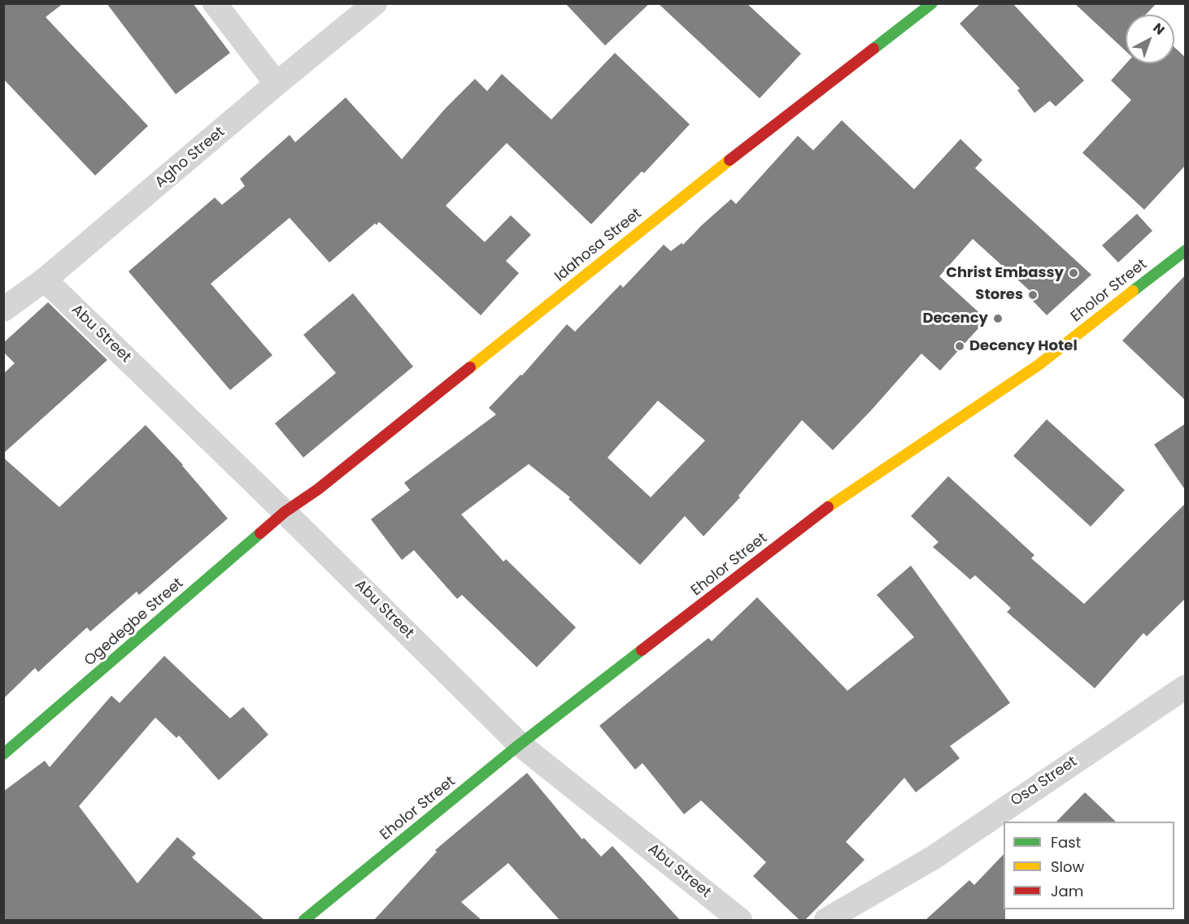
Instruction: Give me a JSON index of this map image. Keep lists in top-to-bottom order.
{
  "streets": {
    "street": [
      "Agho Street",
      "Idahosa Street",
      "Eholor Street",
      "Abu Street",
      "Ogedegbe Street",
      "Osa Street"
    ]
  },
  "crossings": [
    ["Agho Street", "Abu Street"],
    ["Idahosa Street", "Abu Street"],
    ["Idahosa Street", "Ogedegbe Street"],
    ["Eholor Street", "Abu Street"],
    ["Abu Street", "Ogedegbe Street"]
  ],
  "places": [
    "Christ Embassy",
    "Stores",
    "Decency",
    "Decency Hotel"
  ],
  "legend": ["Fast", "Slow", "Jam"],
  "north": "top right"
}
